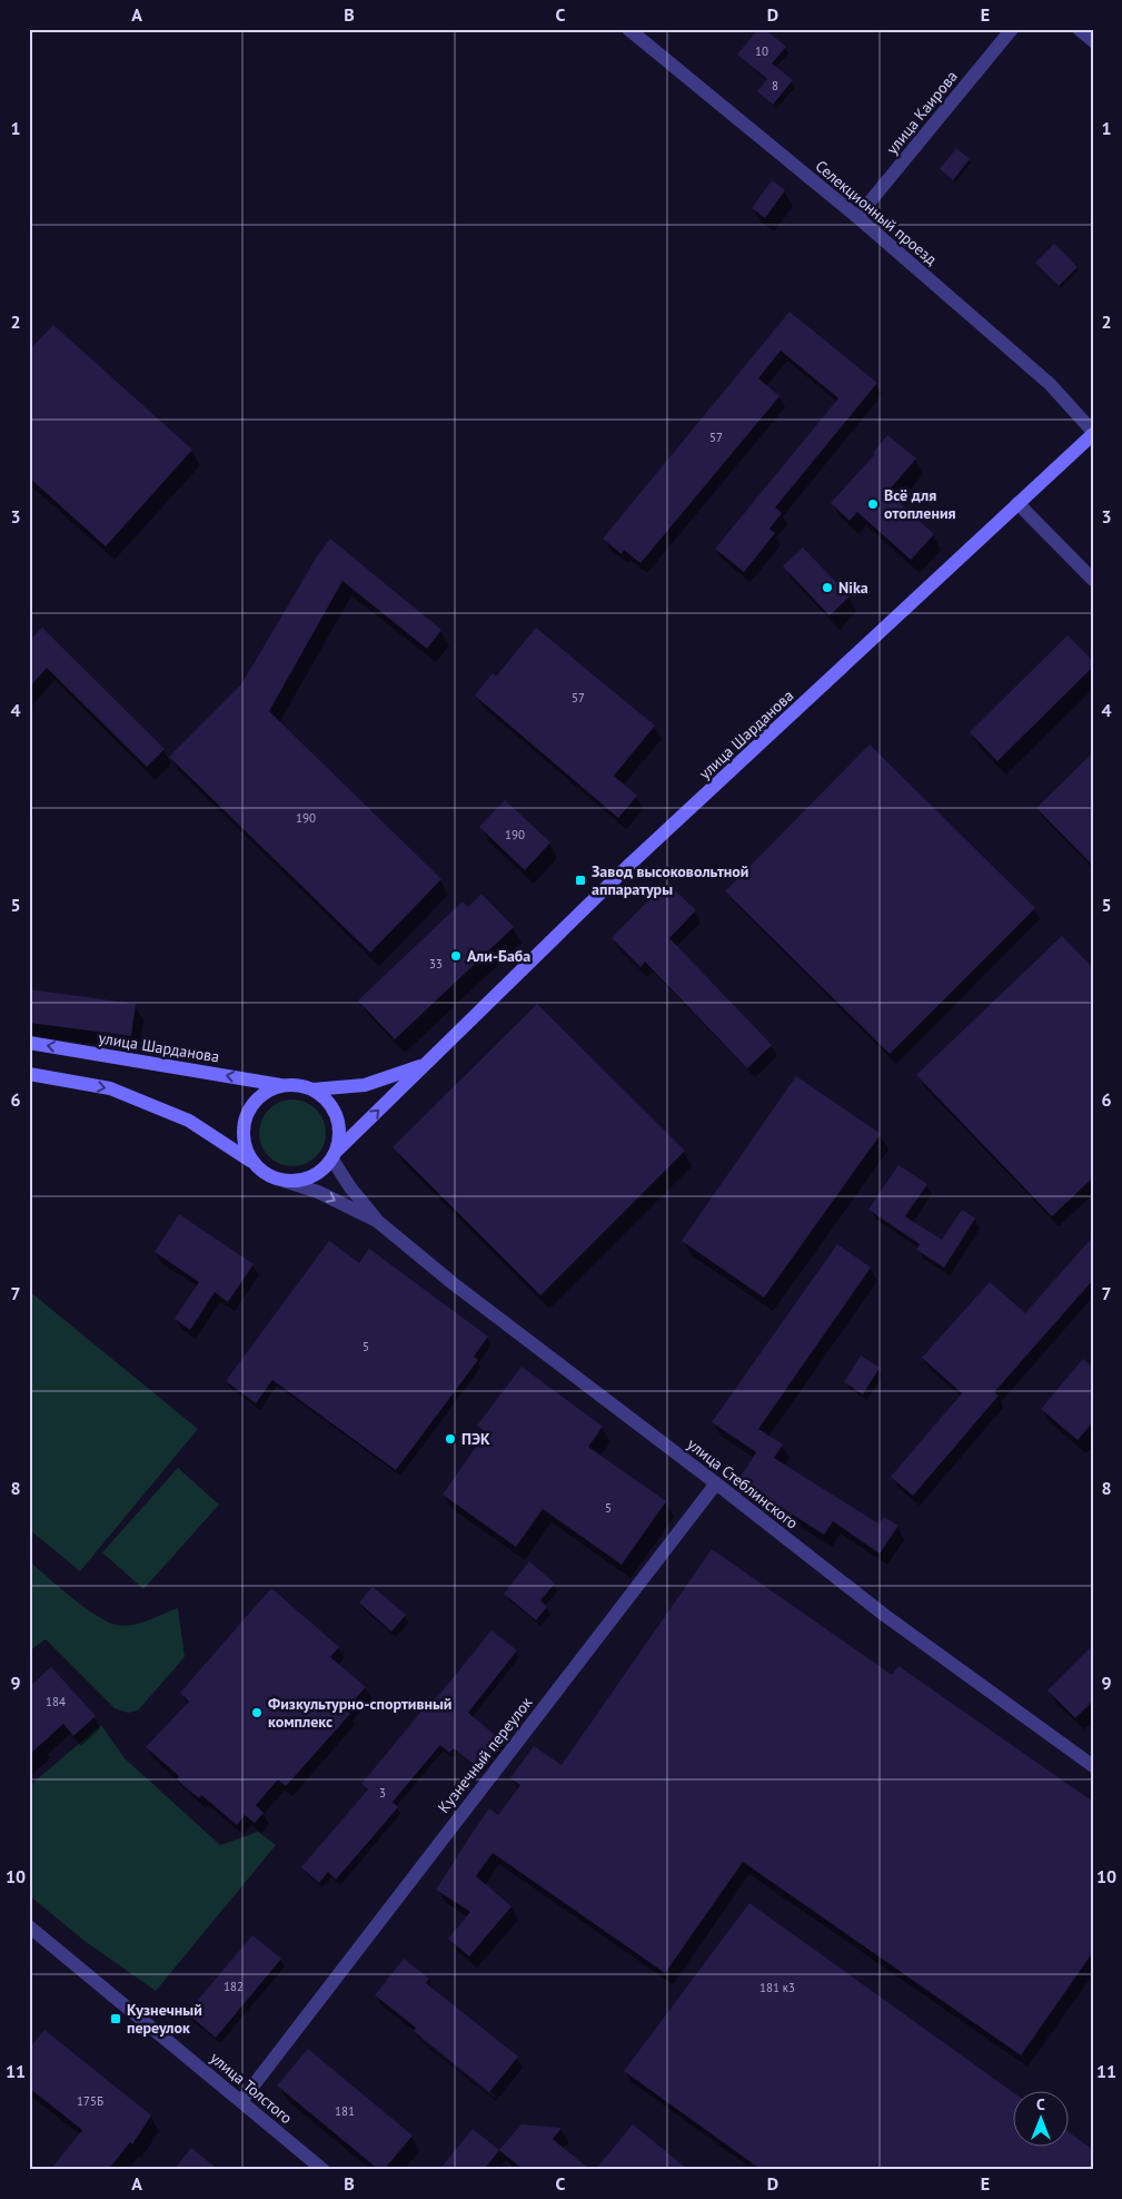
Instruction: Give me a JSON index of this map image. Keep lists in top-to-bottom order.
{
  "streets": {
    "main road": ["улица Шарданова"],
    "street": [
      "улица Каирова",
      "Селекционный проезд",
      "улица Стеблинского",
      "Кузнечный переулок",
      "улица Толстого"
    ]
  },
  "crossings": [
    ["улица Каирова", "Селекционный проезд"],
    ["Селекционный проезд", "улица Шарданова"],
    ["улица Стеблинского", "Кузнечный переулок"],
    ["Кузнечный переулок", "улица Толстого"]
  ],
  "places": {
    "other": [
      "Всё для отопления",
      "Nika",
      "Али-Баба",
      "ПЭК",
      "Физкультурно-спортивный комплекс"
    ],
    "transit": ["Завод высоковольтной аппаратуры", "Кузнечный переулок"]
  },
  "house_numbers": [
    "10",
    "8",
    "57",
    "57",
    "190",
    "190",
    "33",
    "5",
    "5",
    "184",
    "3",
    "182",
    "181 к3",
    "175Б",
    "181"
  ],
  "north": "top",
  "grid": {
    "columns": [
      "A",
      "B",
      "C",
      "D",
      "E"
    ],
    "rows": [
      "1",
      "2",
      "3",
      "4",
      "5",
      "6",
      "7",
      "8",
      "9",
      "10",
      "11"
    ]
  }
}
